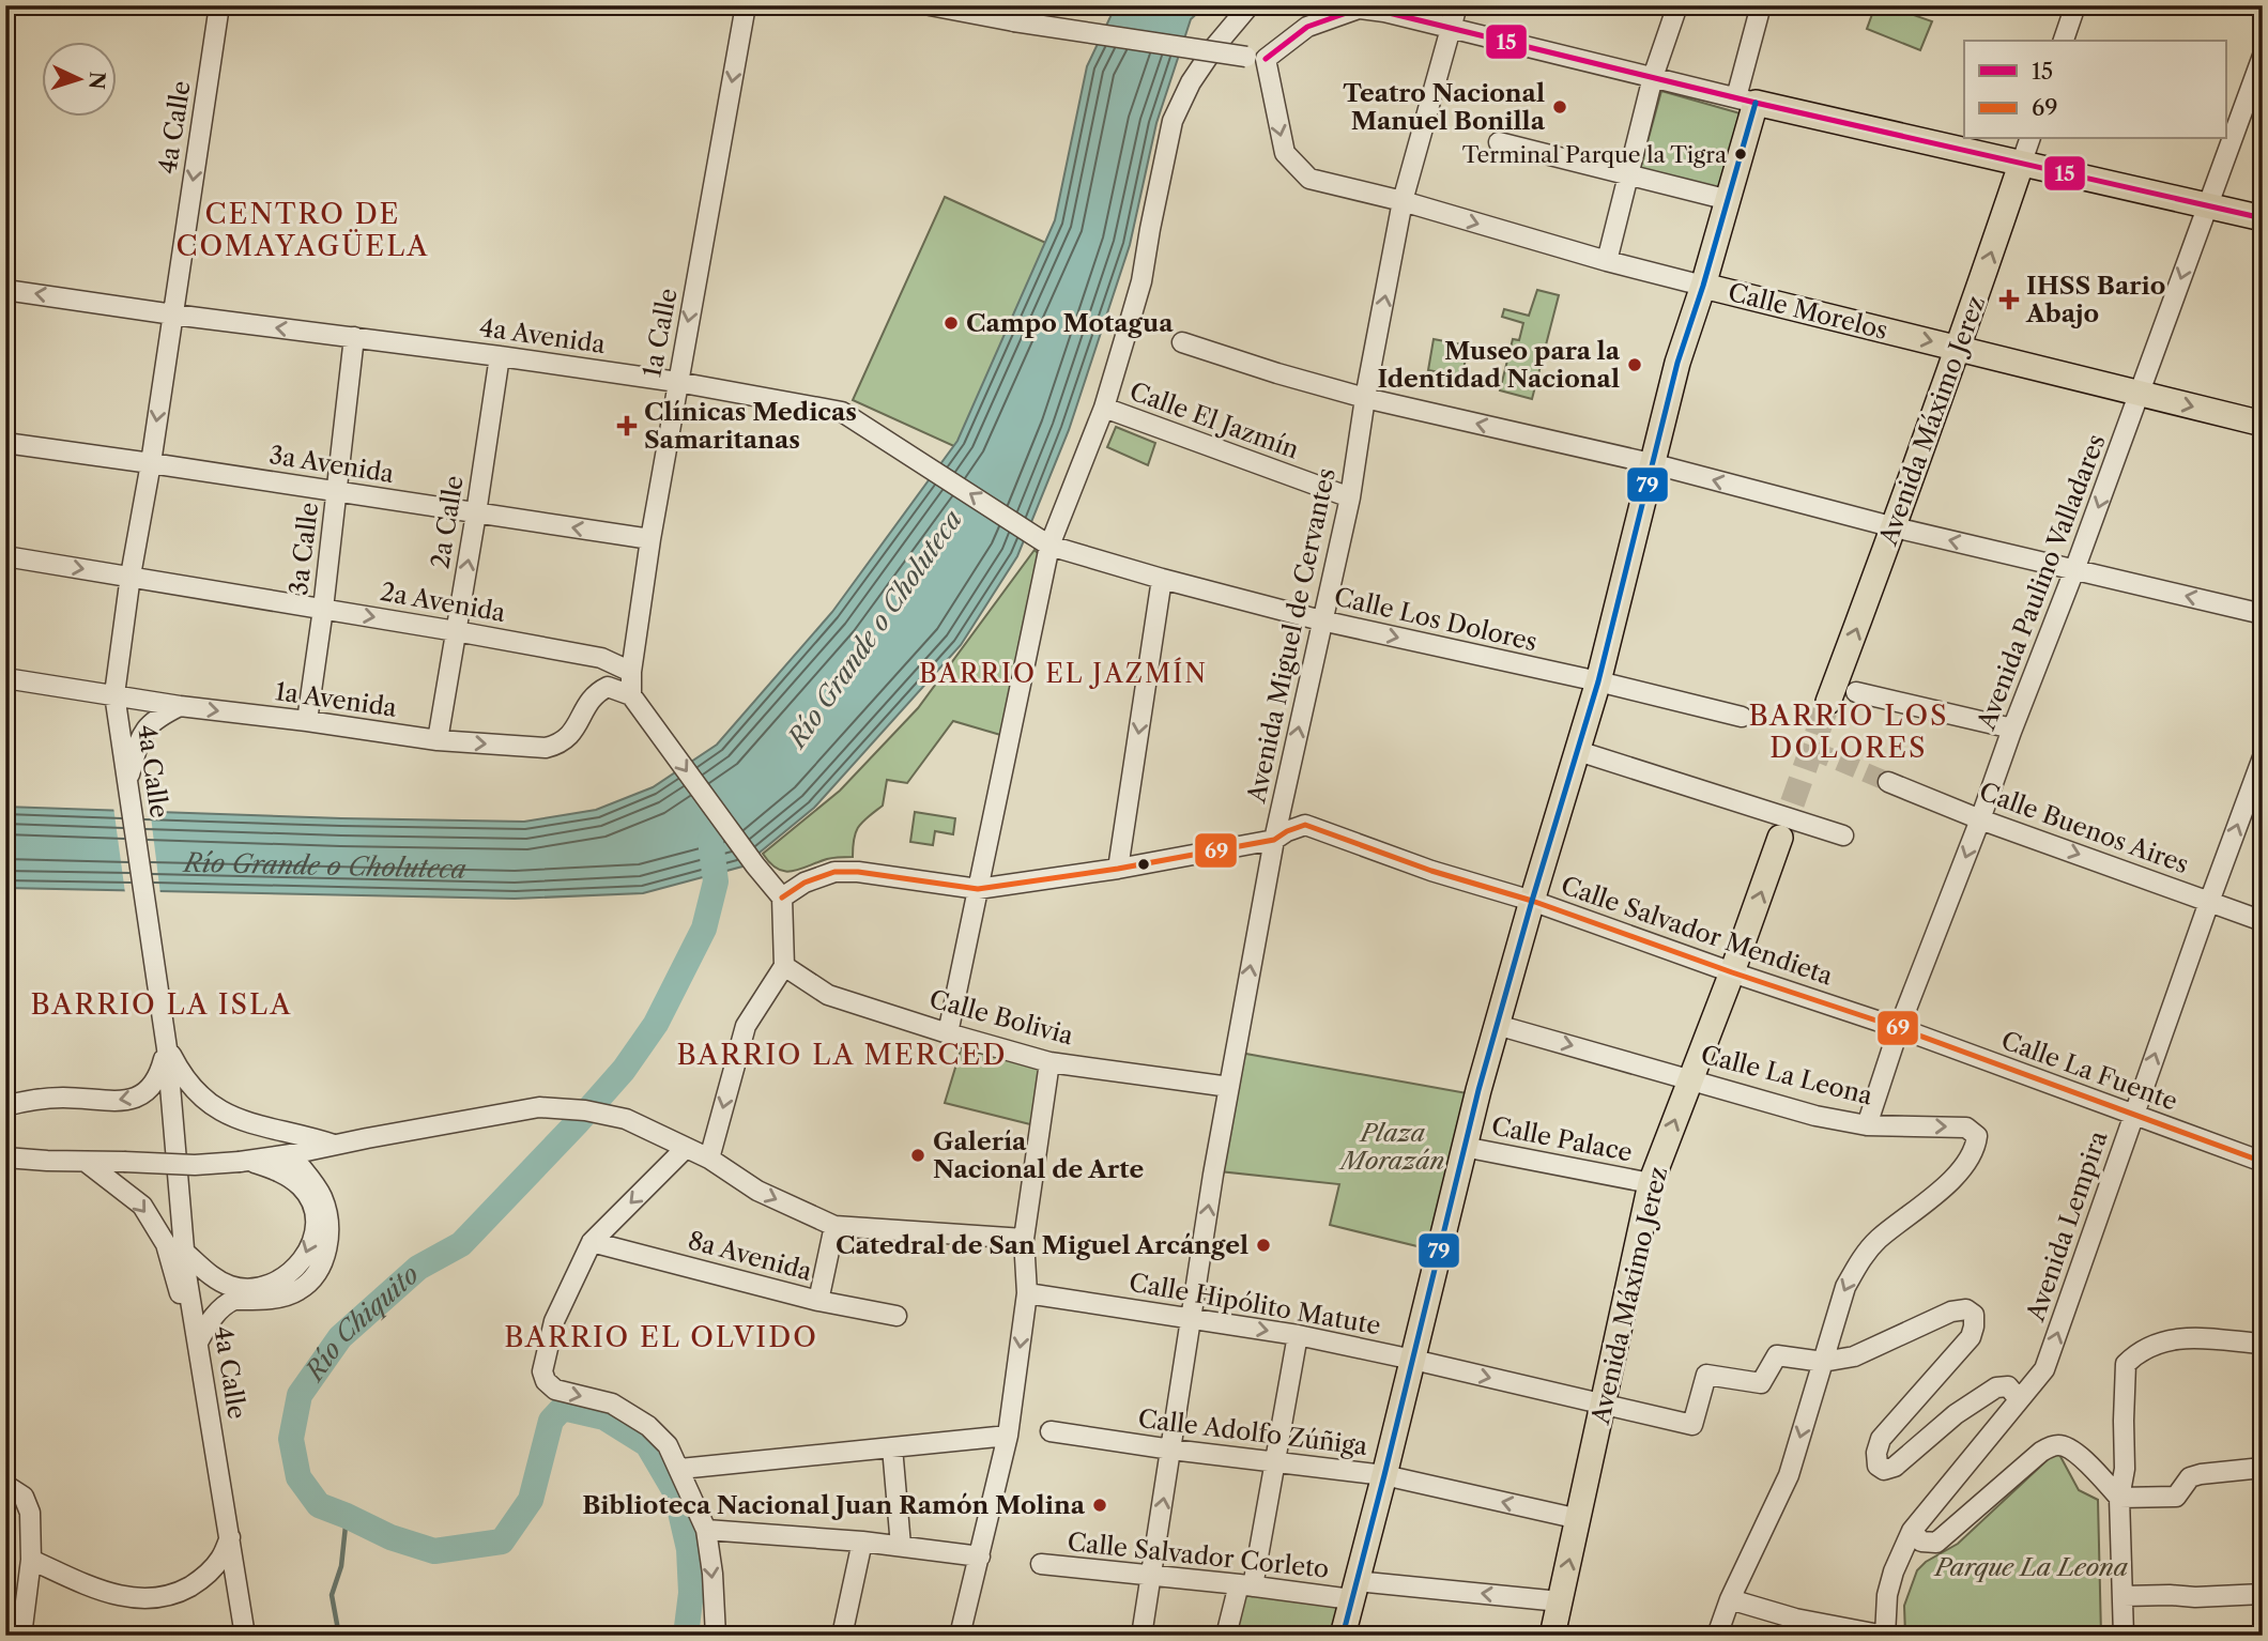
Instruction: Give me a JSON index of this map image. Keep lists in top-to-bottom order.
{
  "streets": {
    "main road": ["Calle Morelos", "Avenida Máximo Jerez"],
    "street": [
      "4a Calle",
      "1a Calle",
      "4a Avenida",
      "Calle El Jazmín",
      "3a Avenida",
      "2a Calle",
      "3a Calle",
      "Avenida Paulino Valladares",
      "2a Avenida",
      "Calle Los Dolores",
      "Avenida Miguel de Cervantes",
      "1a Avenida",
      "Calle Buenos Aires",
      "Calle Salvador Mendieta",
      "Calle Bolivia",
      "Calle La Fuente",
      "Calle La Leona",
      "Calle Palace",
      "Avenida Lempira",
      "8a Avenida",
      "Calle Hipólito Matute",
      "Calle Adolfo Zúñiga",
      "Calle Salvador Corleto"
    ]
  },
  "crossings": [
    ["4a Calle", "4a Avenida"],
    ["4a Calle", "3a Avenida"],
    ["4a Calle", "2a Avenida"],
    ["4a Calle", "1a Avenida"],
    ["Calle Morelos", "Avenida Máximo Jerez"],
    ["Calle Morelos", "Avenida Paulino Valladares"],
    ["Calle Morelos", "Avenida Miguel de Cervantes"],
    ["1a Calle", "4a Avenida"],
    ["1a Calle", "3a Avenida"],
    ["1a Calle", "2a Avenida"],
    ["4a Avenida", "2a Calle"],
    ["4a Avenida", "3a Calle"],
    ["4a Avenida", "Calle Los Dolores"],
    ["Calle El Jazmín", "Avenida Miguel de Cervantes"],
    ["Avenida Máximo Jerez", "Calle Salvador Mendieta"],
    ["Avenida Máximo Jerez", "Calle La Leona"],
    ["Avenida Máximo Jerez", "Calle Palace"],
    ["Avenida Máximo Jerez", "Calle Hipólito Matute"],
    ["Avenida Máximo Jerez", "Calle Adolfo Zúñiga"],
    ["Avenida Máximo Jerez", "Calle Salvador Corleto"],
    ["3a Avenida", "2a Calle"],
    ["3a Avenida", "3a Calle"],
    ["2a Calle", "2a Avenida"],
    ["2a Calle", "1a Avenida"],
    ["3a Calle", "2a Avenida"],
    ["3a Calle", "1a Avenida"],
    ["Avenida Paulino Valladares", "Calle Buenos Aires"],
    ["Avenida Paulino Valladares", "Calle Salvador Mendieta"],
    ["Avenida Paulino Valladares", "Calle La Fuente"],
    ["Avenida Paulino Valladares", "Calle La Leona"],
    ["Calle Los Dolores", "Avenida Miguel de Cervantes"],
    ["Avenida Miguel de Cervantes", "Calle Salvador Mendieta"],
    ["Avenida Miguel de Cervantes", "Calle Bolivia"],
    ["Avenida Miguel de Cervantes", "Calle Hipólito Matute"],
    ["Avenida Miguel de Cervantes", "Calle Adolfo Zúñiga"],
    ["Avenida Miguel de Cervantes", "Calle Salvador Corleto"],
    ["Calle Buenos Aires", "Avenida Lempira"],
    ["Calle Salvador Mendieta", "Calle La Fuente"],
    ["Calle La Fuente", "Avenida Lempira"],
    ["Calle La Leona", "Calle Hipólito Matute"]
  ],
  "one_way": [
    "1a Calle",
    "4a Avenida",
    "Avenida Máximo Jerez",
    "Avenida Paulino Valladares",
    "2a Avenida",
    "Calle Los Dolores",
    "1a Avenida",
    "Calle Buenos Aires",
    "Avenida Lempira",
    "Calle Hipólito Matute",
    "Calle Adolfo Zúñiga",
    "Calle Salvador Corleto"
  ],
  "districts": [
    "CENTRO DE COMAYAGÜELA",
    "BARRIO EL JAZMÍN",
    "BARRIO LOS DOLORES",
    "BARRIO LA ISLA",
    "BARRIO LA MERCED",
    "BARRIO EL OLVIDO"
  ],
  "water": ["Río Grande o Choluteca", "Río Chiquito"],
  "parks": ["Plaza Morazán", "Parque La Leona"],
  "places": {
    "other": [
      "Teatro Nacional Manuel Bonilla",
      "Terminal Parque la Tigra",
      "Campo Motagua",
      "Museo para la Identidad Nacional",
      "Galería Nacional de Arte",
      "Catedral de San Miguel Arcángel",
      "Biblioteca Nacional Juan Ramón Molina"
    ],
    "health": ["IHSS Bario Abajo", "Clínicas Medicas Samaritanas"]
  },
  "lines": ["transit line 15", "transit line 79", "transit line 69"],
  "legend": ["15", "69"],
  "north": "right"
}
